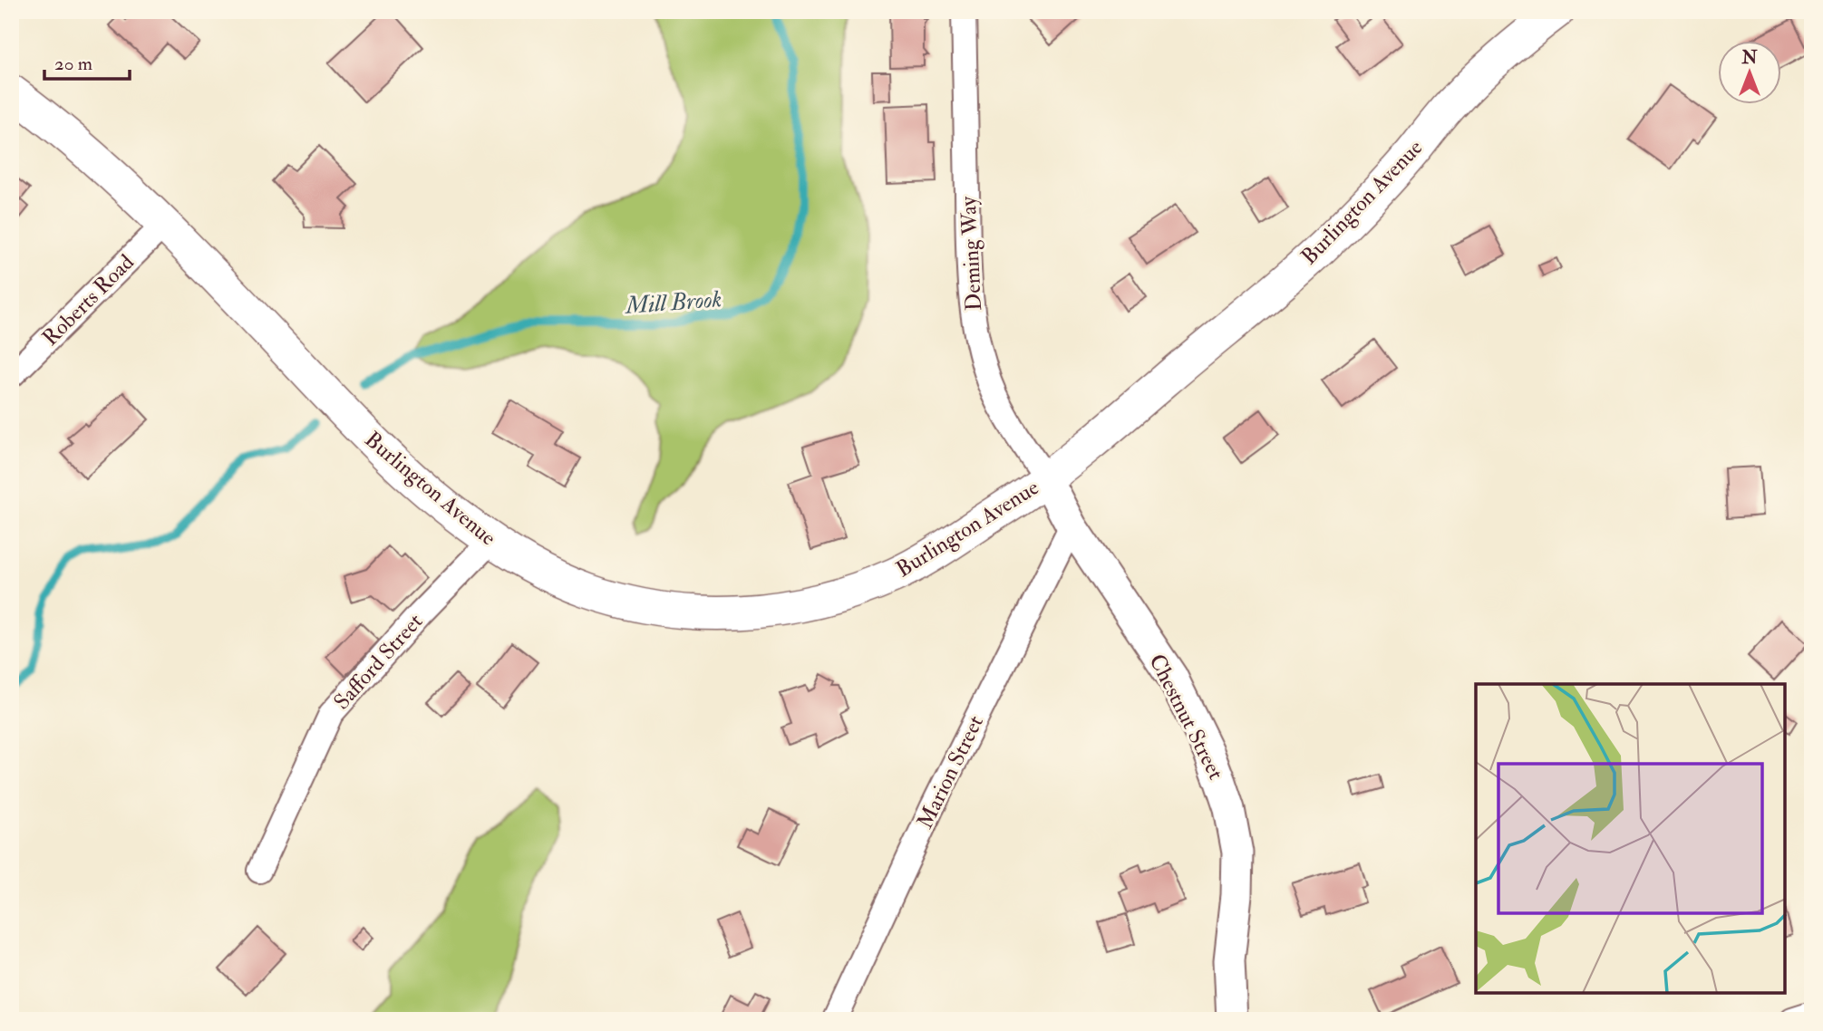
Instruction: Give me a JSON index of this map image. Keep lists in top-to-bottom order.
{
  "streets": {
    "main road": ["Burlington Avenue"],
    "street": [
      "Deming Way",
      "Roberts Road",
      "Safford Street",
      "Chestnut Street",
      "Marion Street"
    ]
  },
  "crossings": [
    ["Burlington Avenue", "Deming Way"],
    ["Burlington Avenue", "Roberts Road"],
    ["Burlington Avenue", "Safford Street"],
    ["Burlington Avenue", "Chestnut Street"],
    ["Deming Way", "Chestnut Street"],
    ["Chestnut Street", "Marion Street"]
  ],
  "water": ["Mill Brook"],
  "scale_bar": "20 m",
  "north": "top"
}
